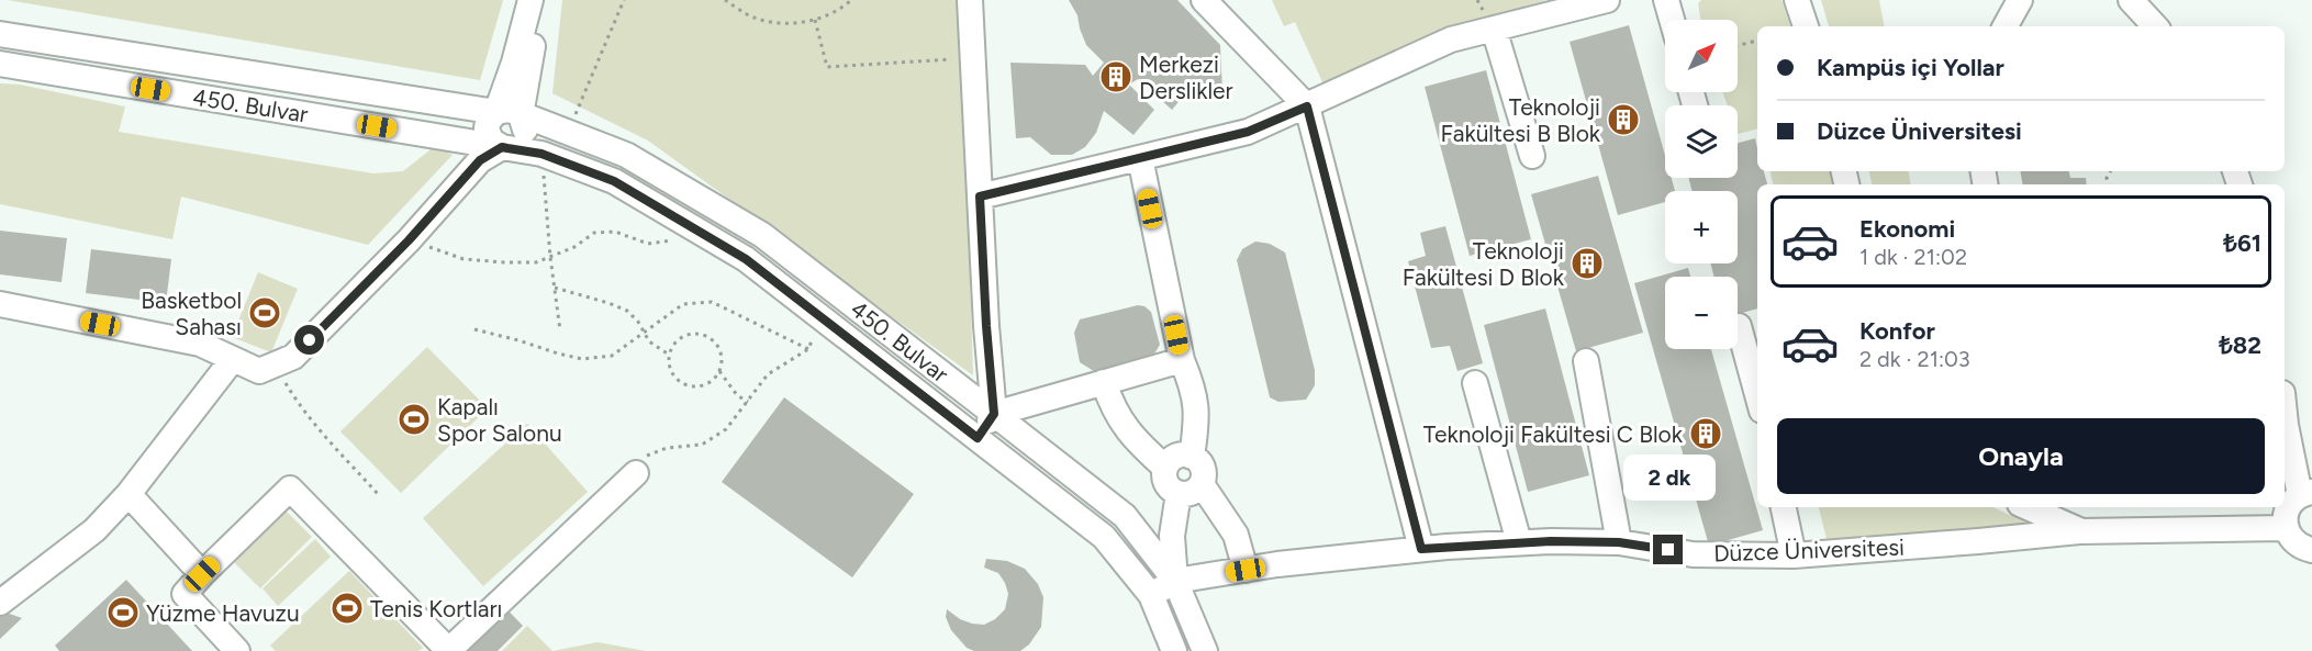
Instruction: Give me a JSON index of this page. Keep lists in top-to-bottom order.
{
  "streets": {
    "street": ["450. Bulvar", "Düzce Üniversitesi"]
  },
  "crossings": [
    ["450. Bulvar", "Düzce Üniversitesi"]
  ],
  "places": {
    "building": [
      "Merkezi Derslikler",
      "Teknoloji Fakültesi B Blok",
      "Teknoloji Fakültesi D Blok",
      "Teknoloji Fakültesi C Blok"
    ],
    "sports": [
      "Basketbol Sahası",
      "Kapalı Spor Salonu",
      "Tenis Kortları",
      "Yüzme Havuzu"
    ]
  },
  "north": "top right",
  "page": {
    "map_buttons": ["+", "−"],
    "banner": ["Kampüs içi Yollar", "Düzce Üniversitesi"],
    "list": [
      {
        "name": "Ekonomi",
        "note": "1 dk · 21:02",
        "value": "₺61"
      },
      {
        "name": "Konfor",
        "note": "2 dk · 21:03",
        "value": "₺82"
      }
    ],
    "buttons": "Onayla",
    "bubble": "2 dk"
  }
}
